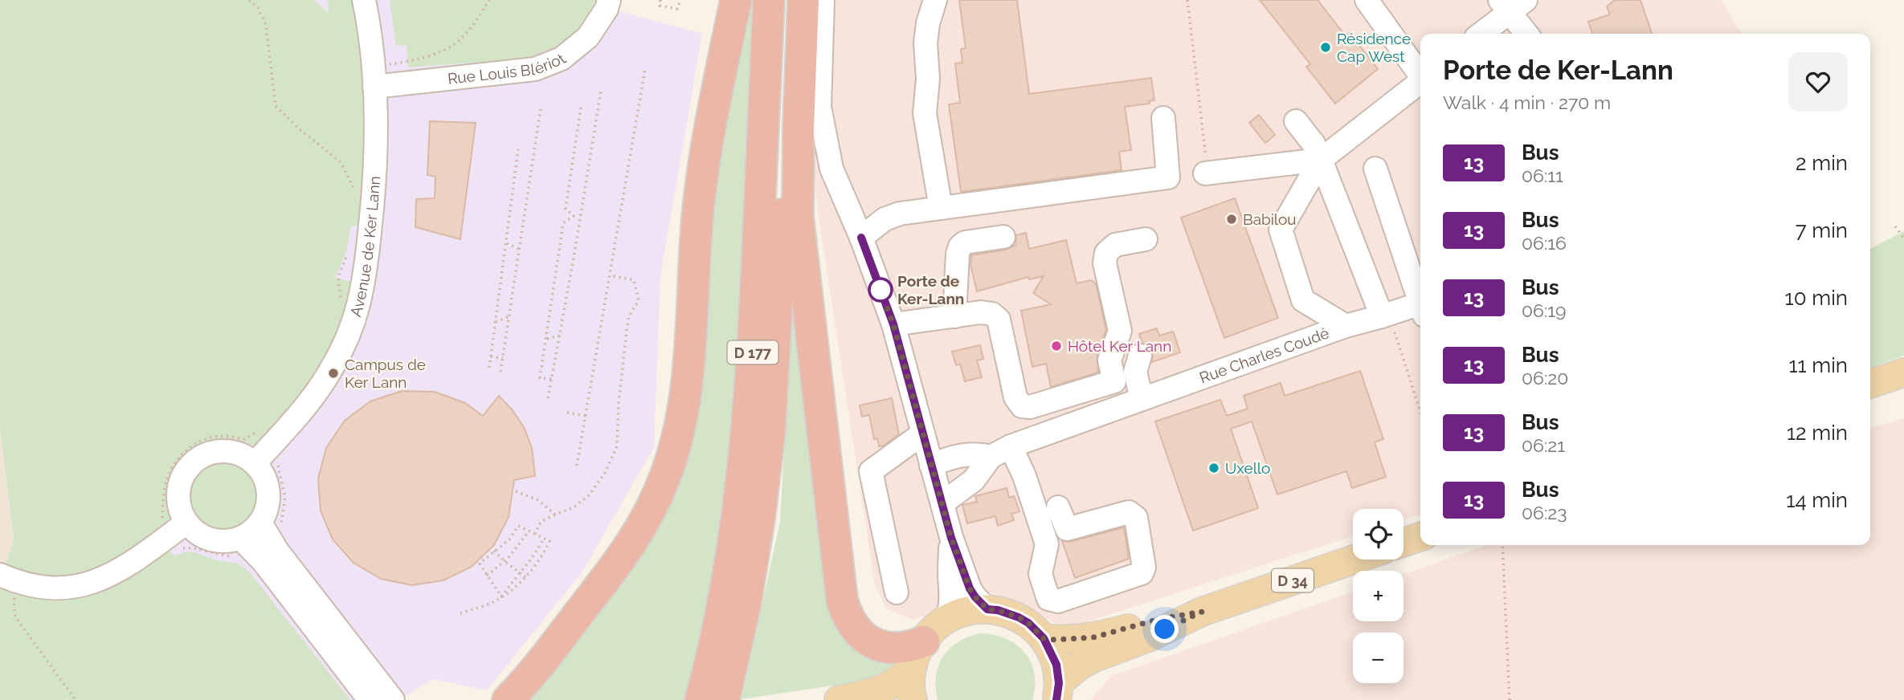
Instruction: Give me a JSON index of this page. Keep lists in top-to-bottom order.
{
  "streets": {
    "highway": ["D 177"],
    "main road": ["D 34"],
    "street": ["Rue Louis Blériot", "Avenue de Ker Lann", "Rue Charles Coudé"]
  },
  "crossings": [
    ["Rue Louis Blériot", "Avenue de Ker Lann"]
  ],
  "places": [
    "Résidence Cap West",
    "Babilou",
    "Porte de Ker-Lann",
    "Hôtel Ker Lann",
    "Campus de Ker Lann",
    "Uxello"
  ],
  "lines": ["bus line 13"],
  "page": {
    "heading": ["Porte de Ker-Lann", "Walk · 4 min · 270 m"],
    "list": [
      {
        "mark": "13",
        "name": "Bus",
        "note": "06:11",
        "value": "2 min"
      },
      {
        "mark": "13",
        "name": "Bus",
        "note": "06:16",
        "value": "7 min"
      },
      {
        "mark": "13",
        "name": "Bus",
        "note": "06:19",
        "value": "10 min"
      },
      {
        "mark": "13",
        "name": "Bus",
        "note": "06:20",
        "value": "11 min"
      },
      {
        "mark": "13",
        "name": "Bus",
        "note": "06:21",
        "value": "12 min"
      },
      {
        "mark": "13",
        "name": "Bus",
        "note": "06:23",
        "value": "14 min"
      }
    ],
    "map_buttons": ["+", "−"]
  }
}
